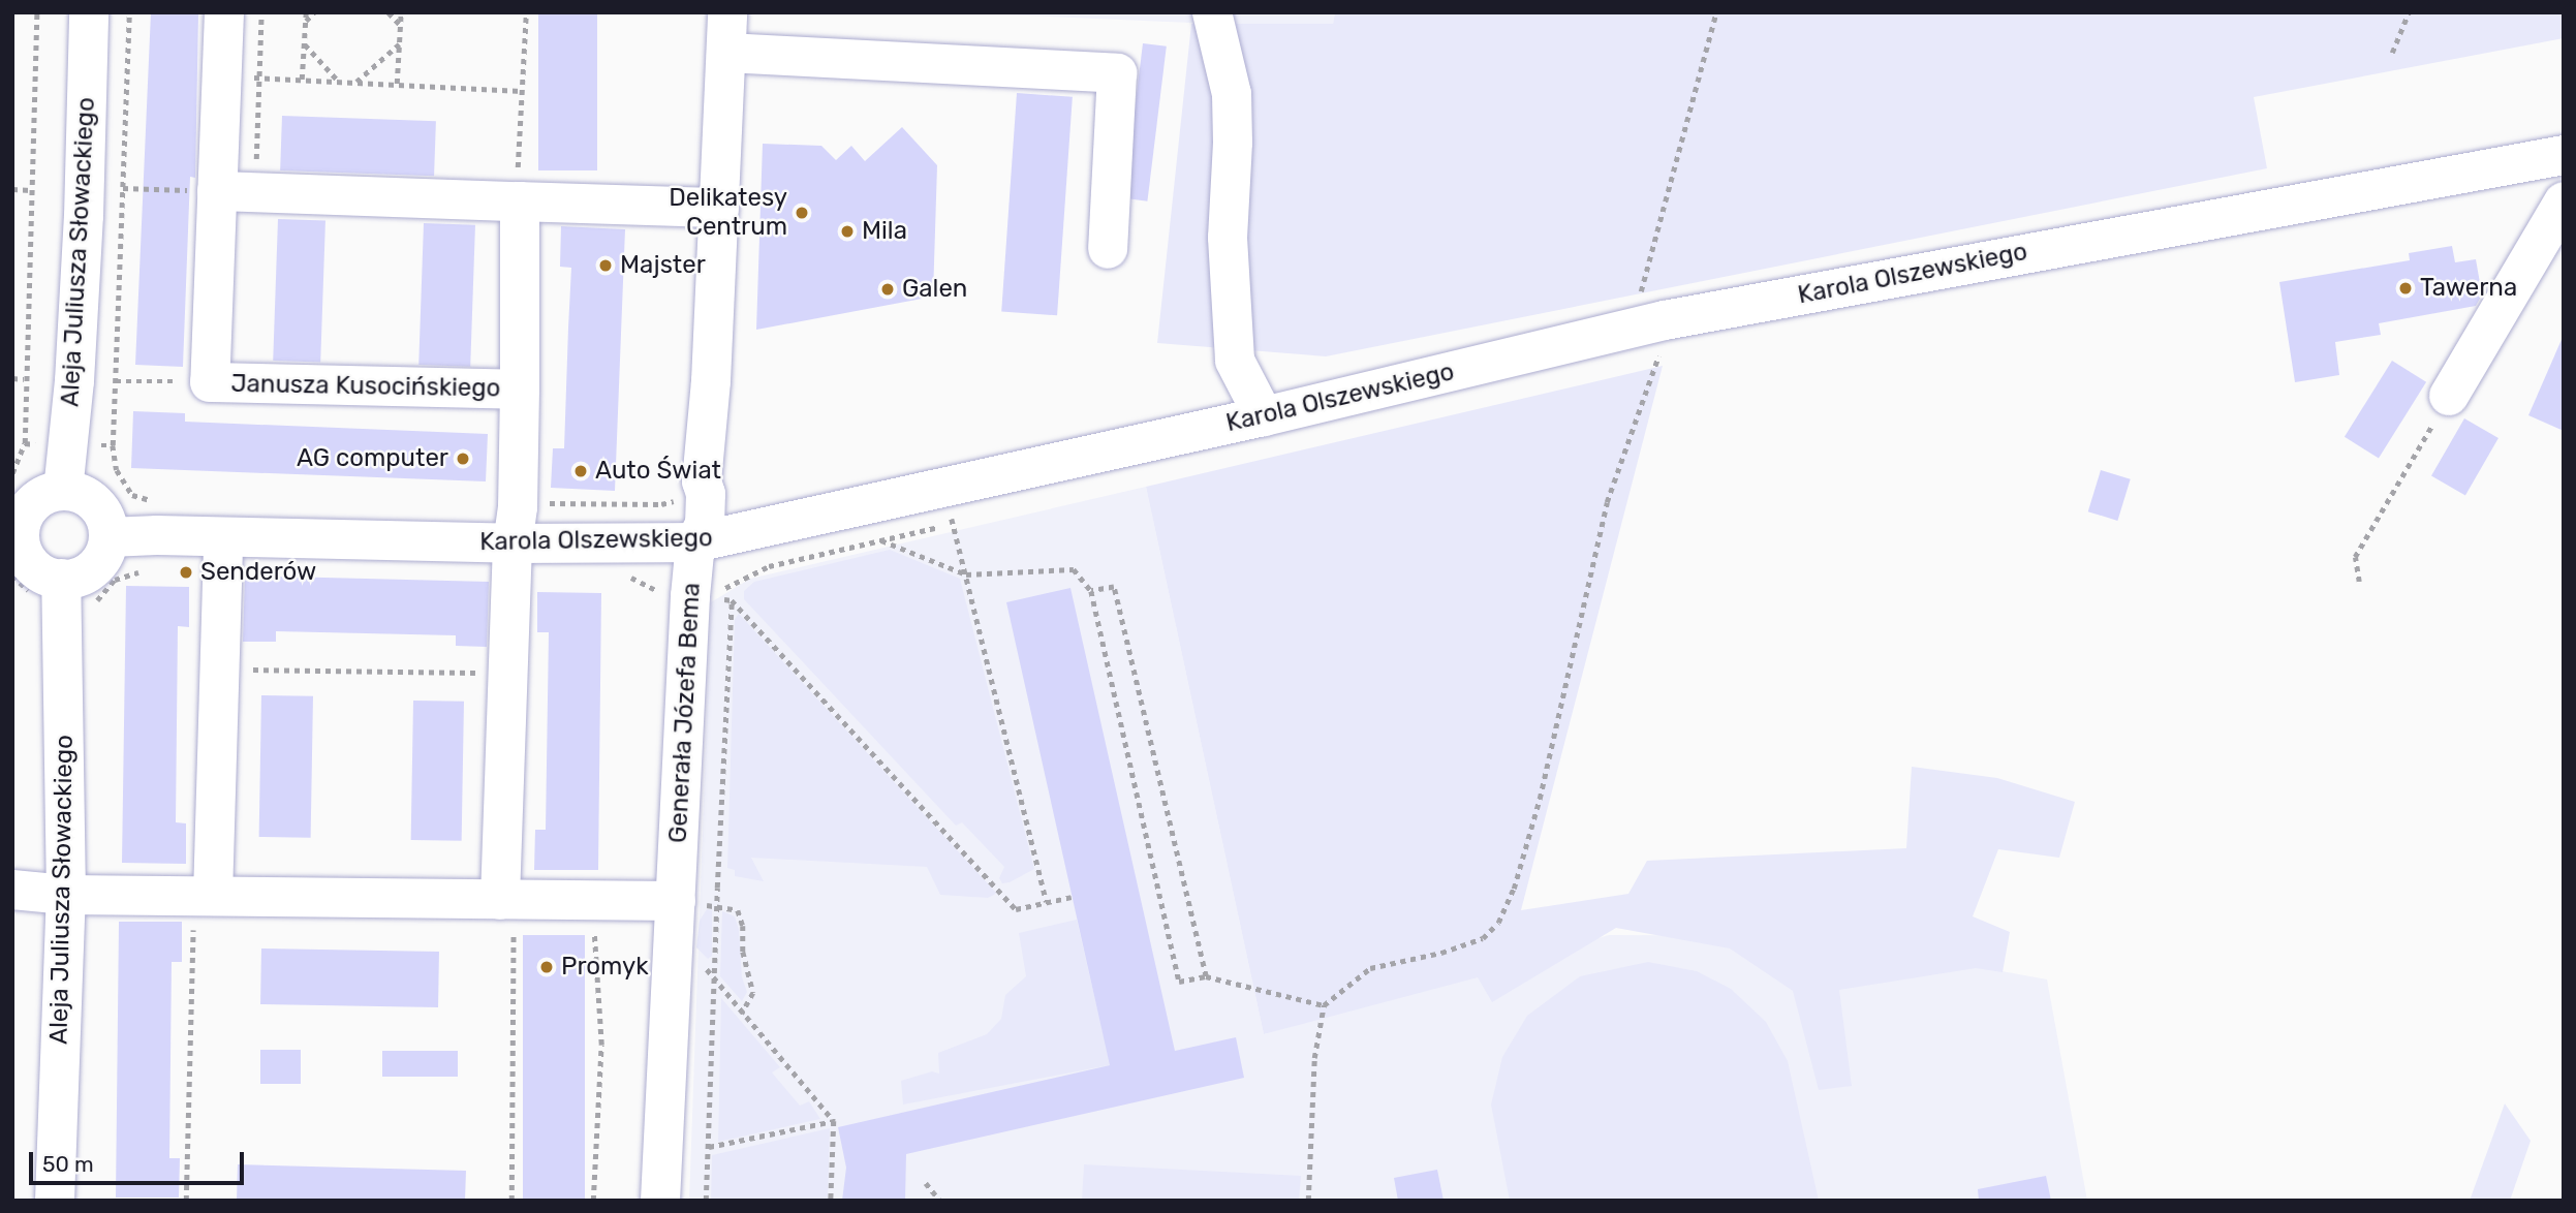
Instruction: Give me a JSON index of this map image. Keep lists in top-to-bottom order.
{
  "streets": {
    "street": [
      "Aleja Juliusza Słowackiego",
      "Karola Olszewskiego",
      "Janusza Kusocińskiego",
      "Generała Józefa Bema"
    ]
  },
  "crossings": [
    ["Aleja Juliusza Słowackiego", "Karola Olszewskiego"],
    ["Karola Olszewskiego", "Janusza Kusocińskiego"],
    ["Karola Olszewskiego", "Generała Józefa Bema"]
  ],
  "places": [
    "Delikatesy Centrum",
    "Mila",
    "Majster",
    "Tawerna",
    "Galen",
    "AG computer",
    "Auto Świat",
    "Senderów",
    "Promyk"
  ],
  "scale_bar": "50 m"
}
